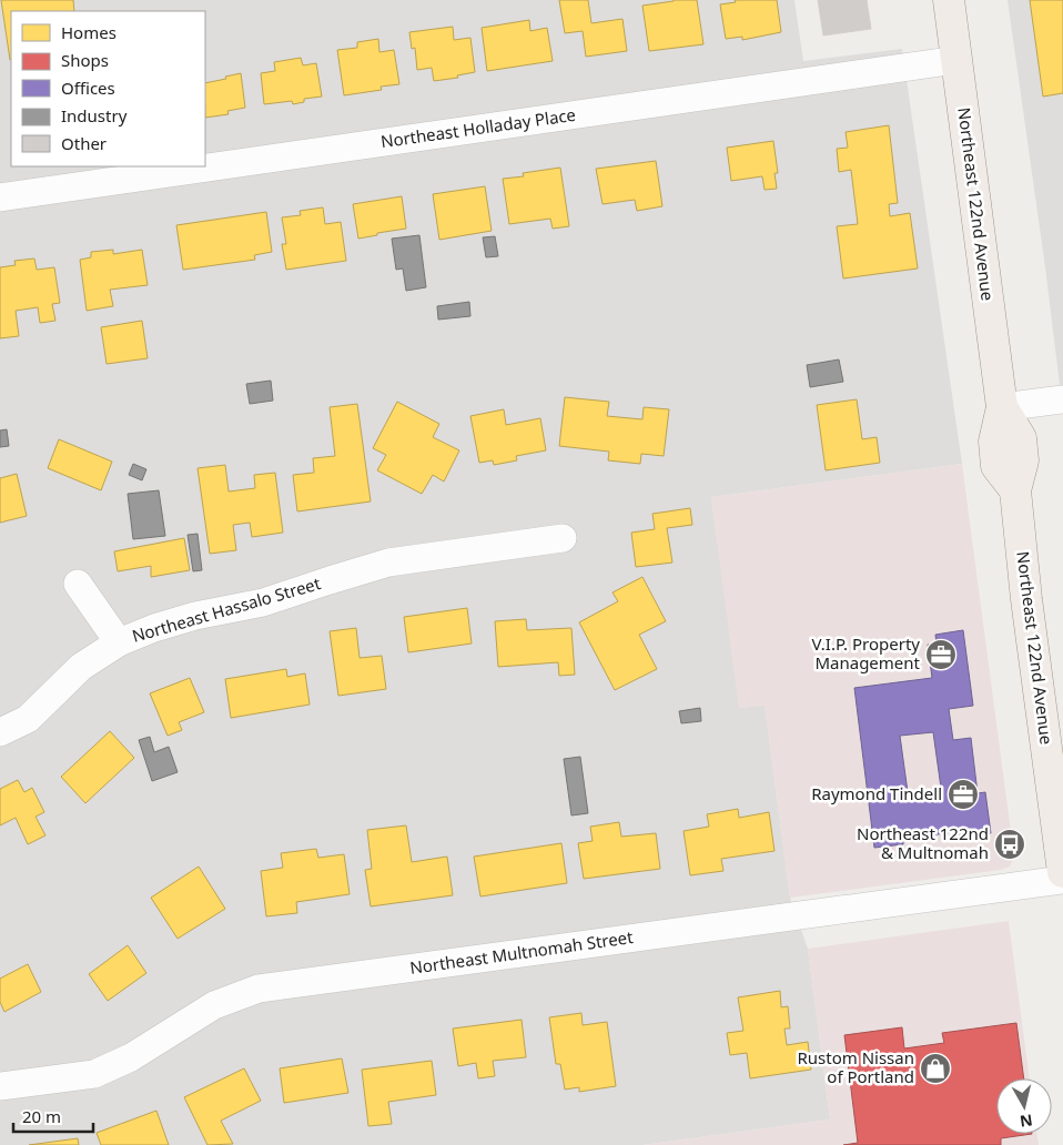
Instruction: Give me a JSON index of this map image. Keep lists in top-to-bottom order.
{
  "streets": {
    "main road": ["Northeast 122nd Avenue"],
    "street": ["Northeast Holladay Place", "Northeast Hassalo Street", "Northeast Multnomah Street"]
  },
  "crossings": [
    ["Northeast Holladay Place", "Northeast 122nd Avenue"]
  ],
  "places": {
    "office": ["V.I.P. Property Management", "Raymond Tindell"],
    "bus stop": ["Northeast 122nd & Multnomah"],
    "shop": ["Rustom Nissan of Portland"]
  },
  "legend": [
    "Homes",
    "Shops",
    "Offices",
    "Industry",
    "Other"
  ],
  "scale_bar": "20 m",
  "north": "bottom"
}
